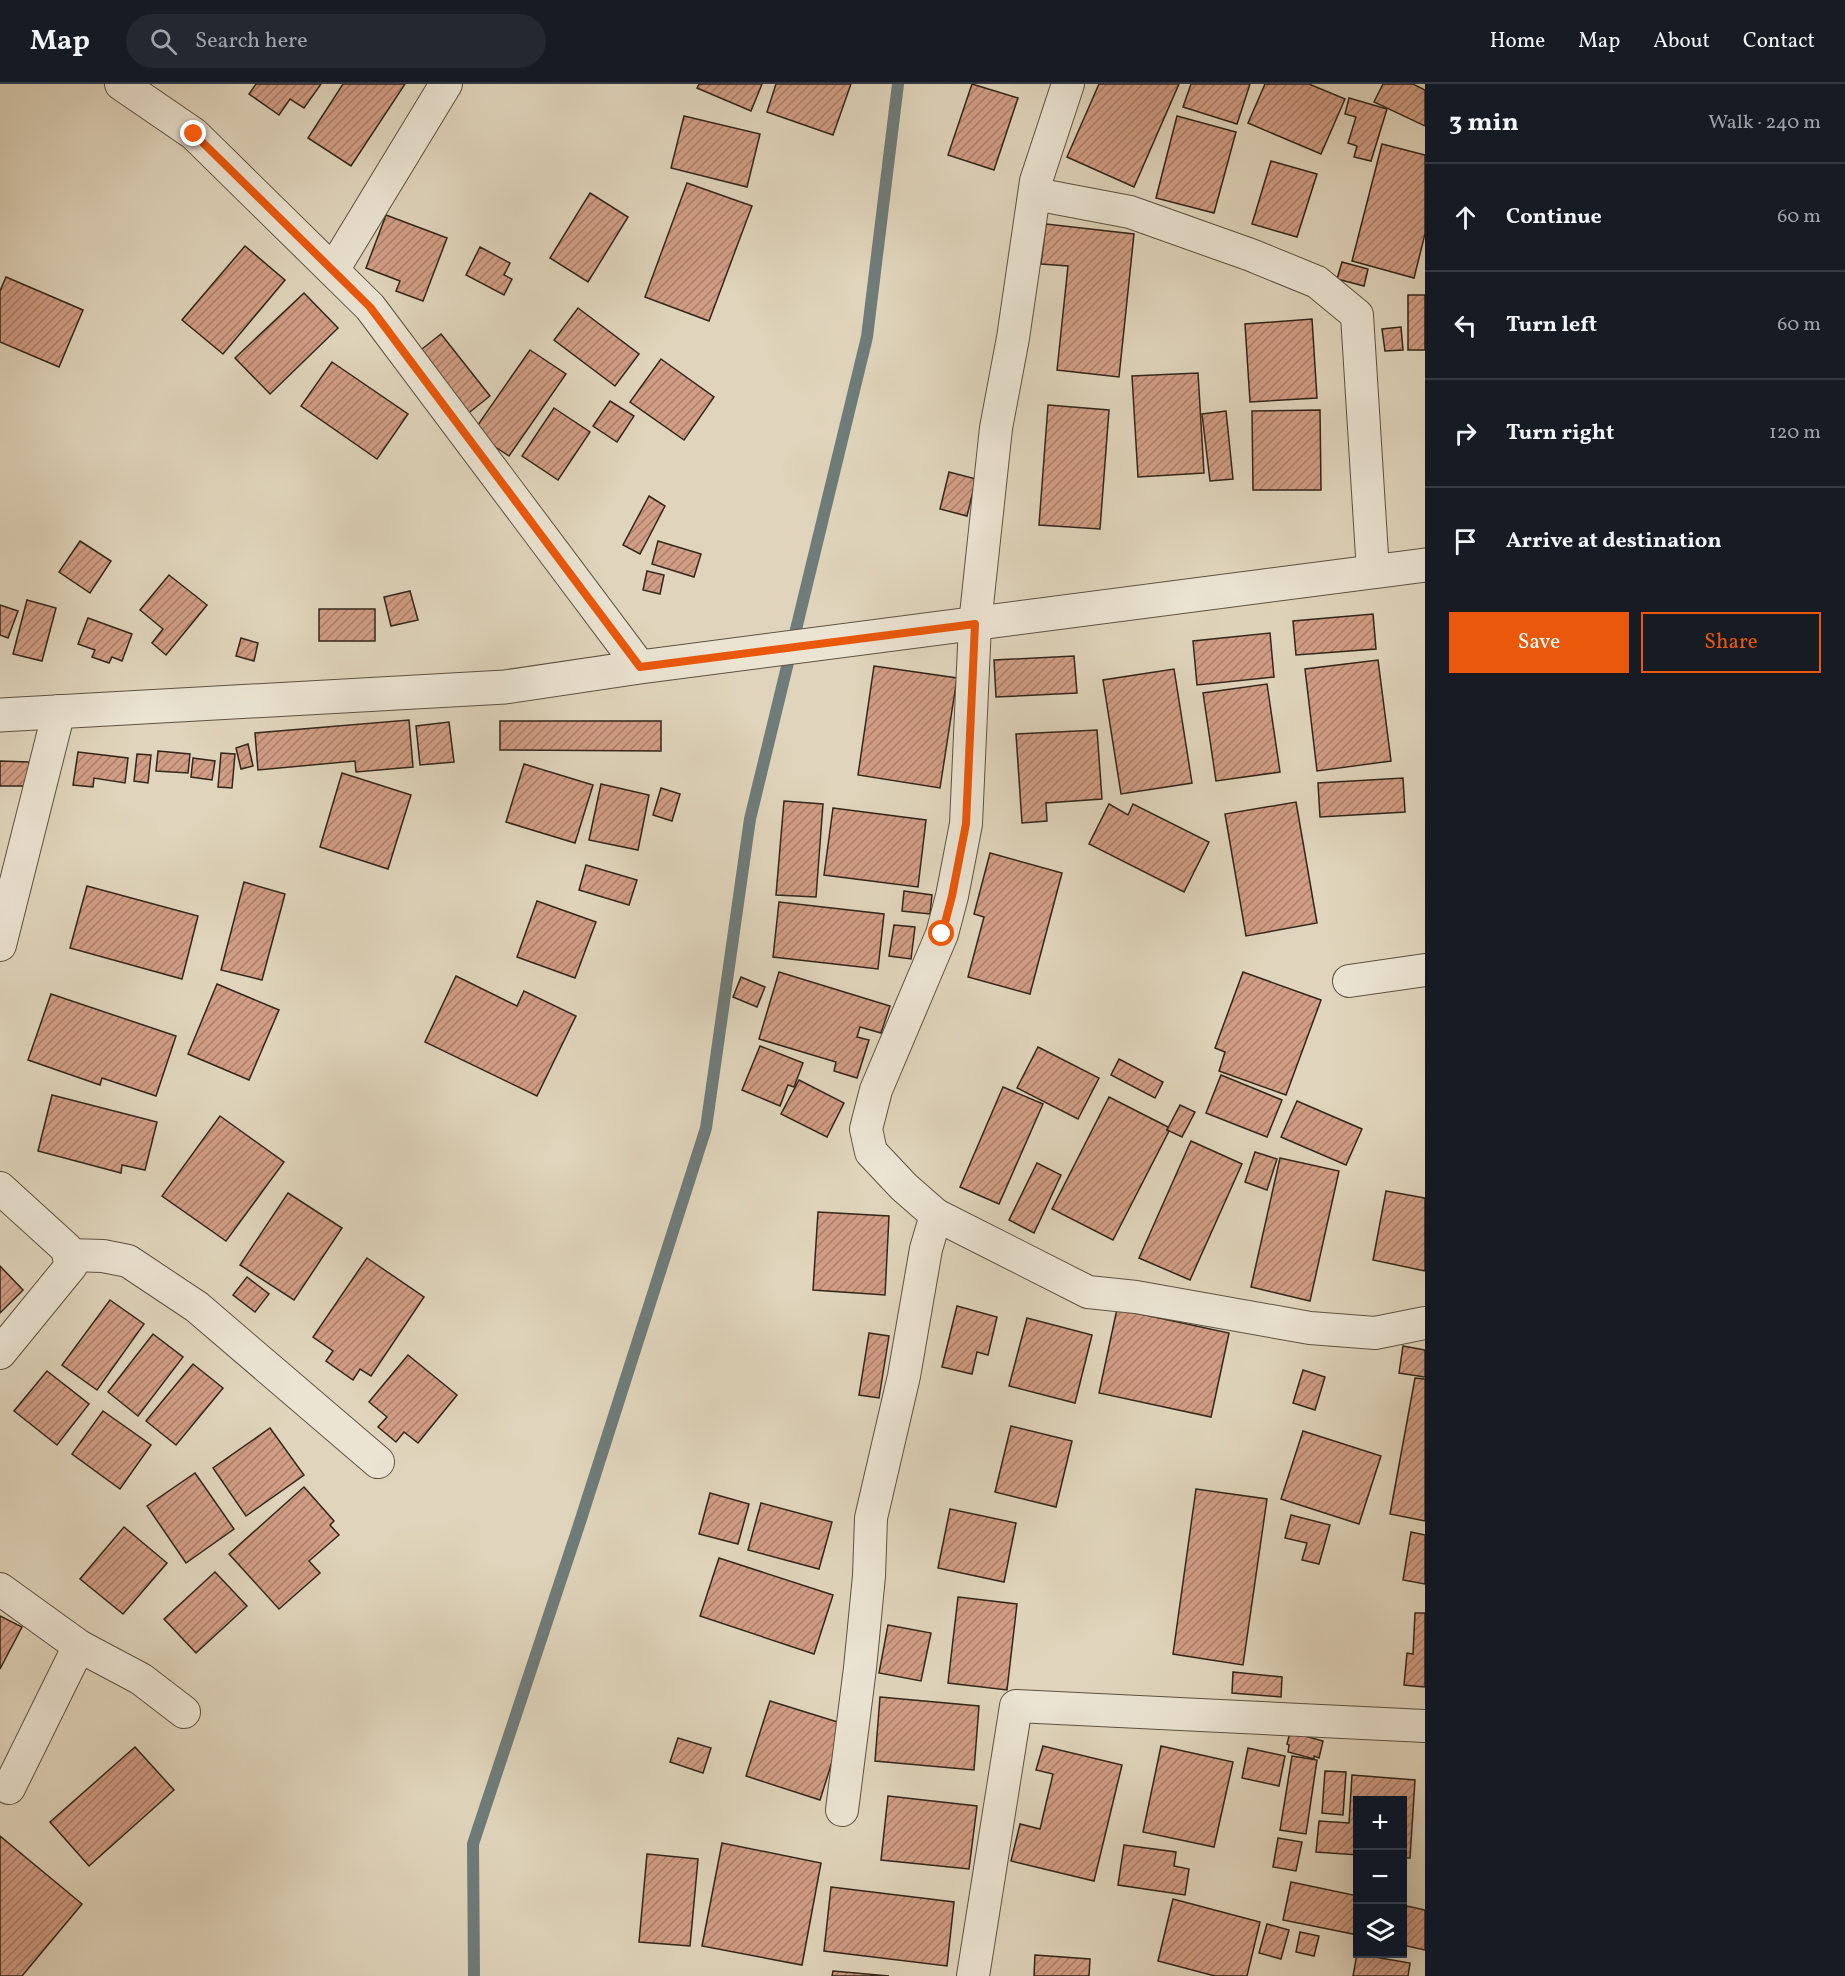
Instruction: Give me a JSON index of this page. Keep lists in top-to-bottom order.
{
  "page": {
    "header": "Map",
    "search": "Search here",
    "nav": [
      "Home",
      "Map",
      "About",
      "Contact"
    ],
    "heading": ["3 min", "Walk · 240 m"],
    "list": [
      ["Continue", "60 m"],
      ["Turn left", "60 m"],
      ["Turn right", "120 m"],
      "Arrive at destination"
    ],
    "buttons": ["Save", "Share"],
    "map_buttons": ["+", "−"]
  }
}
